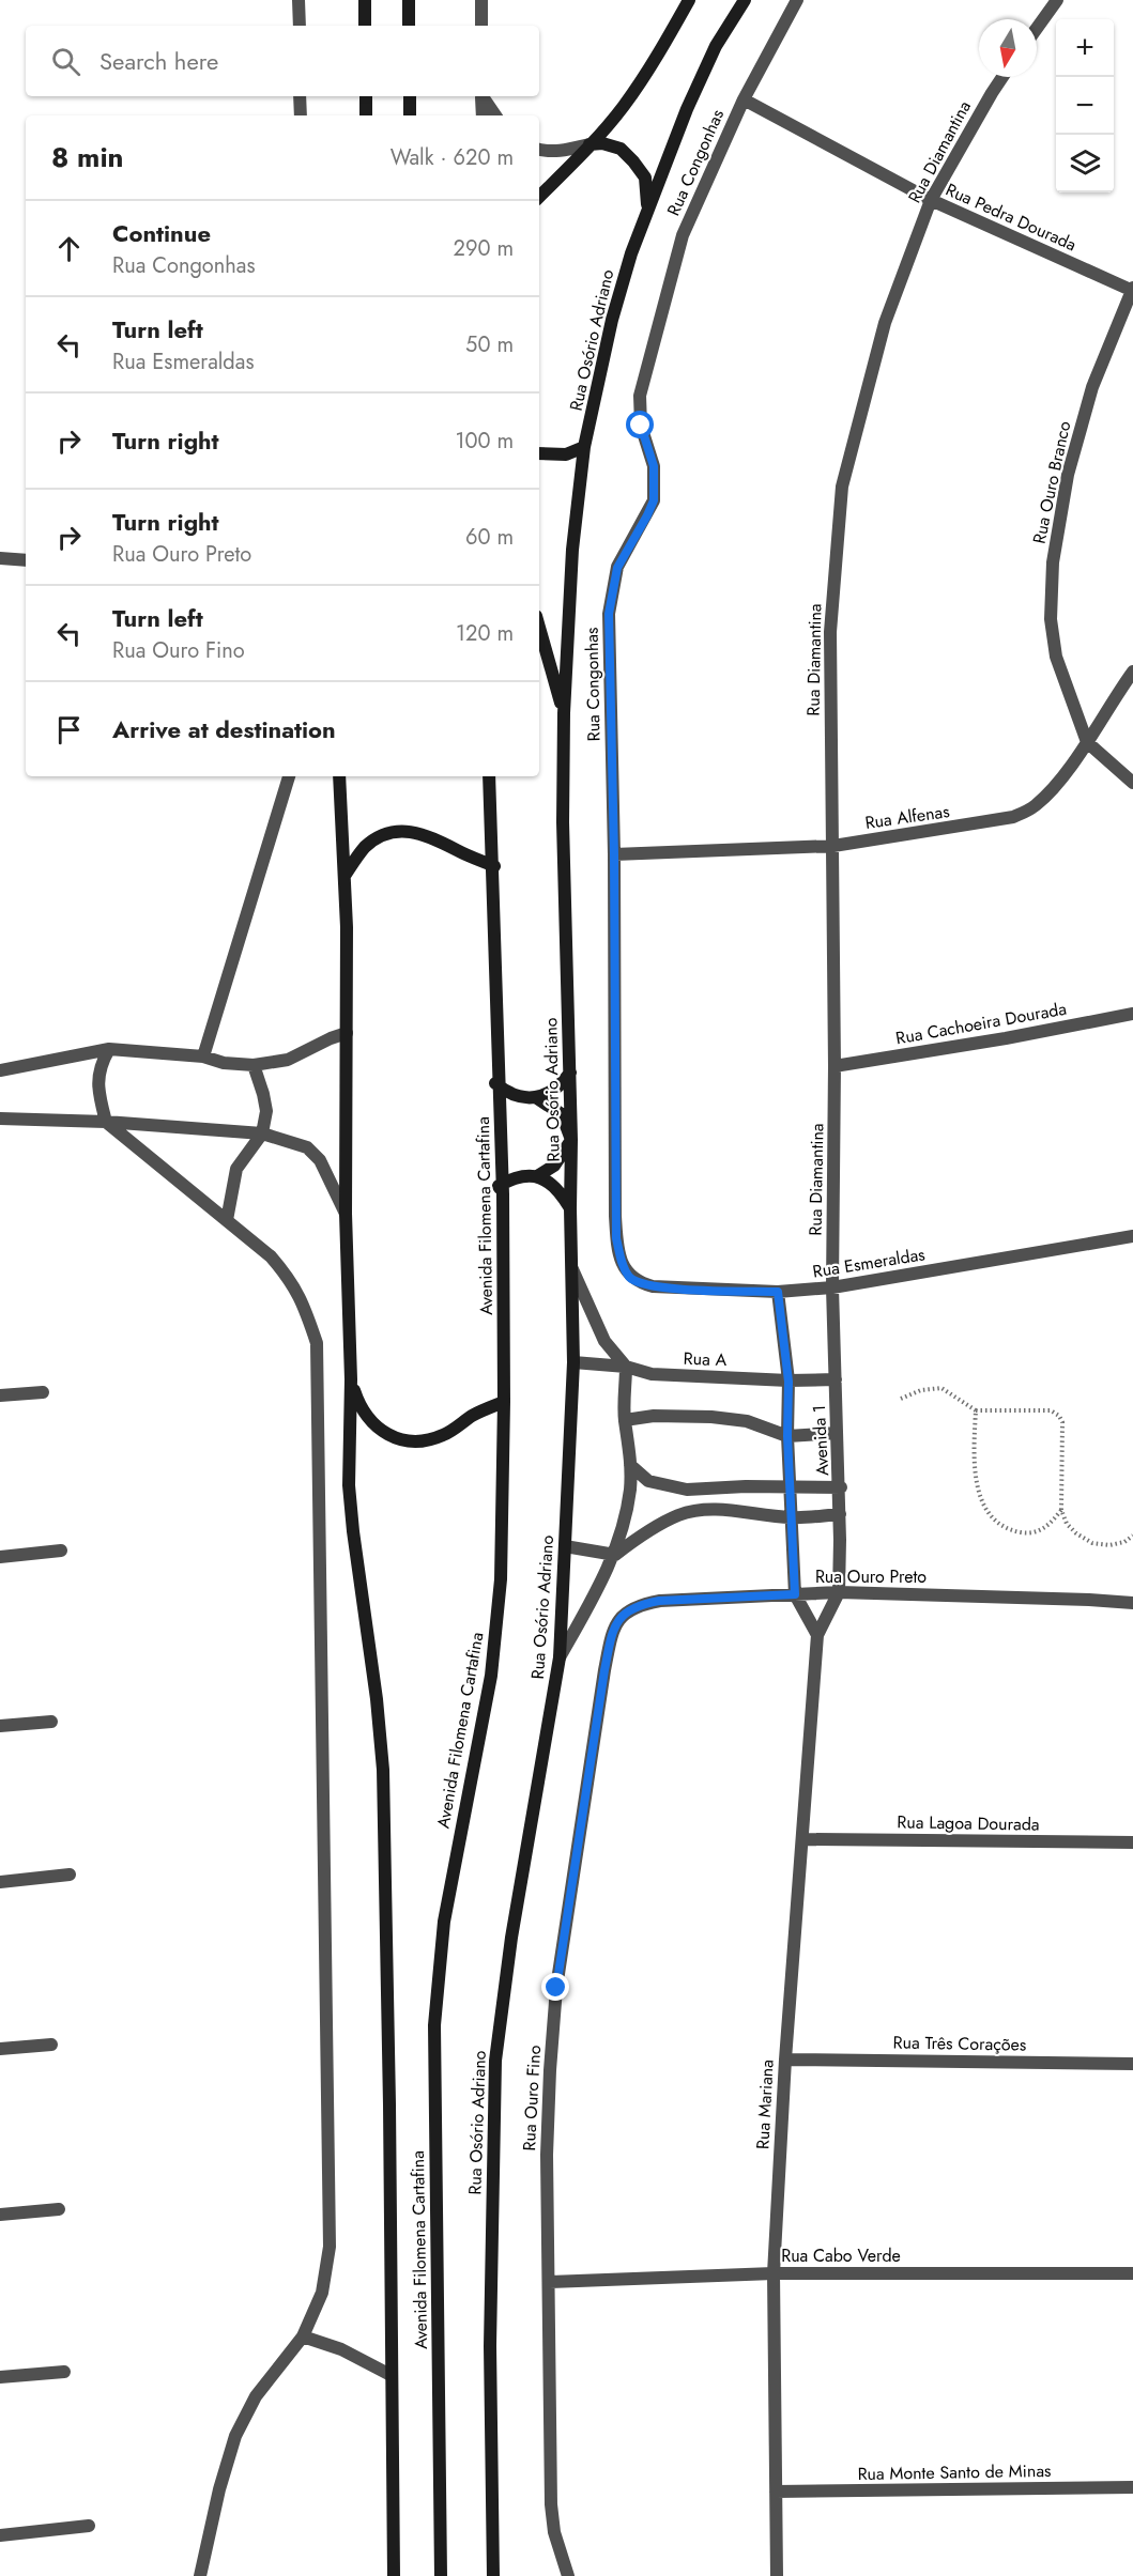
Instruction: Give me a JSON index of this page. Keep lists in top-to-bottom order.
{
  "streets": {
    "main road": ["Rua Osório Adriano", "Avenida Filomena Cartafina"],
    "street": [
      "Rua Diamantina",
      "Rua Congonhas",
      "Rua Pedra Dourada",
      "Rua Ouro Branco",
      "Rua Alfenas",
      "Rua Cachoeira Dourada",
      "Rua Esmeraldas",
      "Rua A",
      "Avenida 1",
      "Rua Ouro Preto",
      "Rua Lagoa Dourada",
      "Rua Três Corações",
      "Rua Ouro Fino",
      "Rua Mariana",
      "Rua Cabo Verde",
      "Rua Monte Santo de Minas"
    ]
  },
  "crossings": [
    ["Rua Diamantina", "Rua Pedra Dourada"],
    ["Rua Diamantina", "Rua Alfenas"],
    ["Rua Diamantina", "Rua Cachoeira Dourada"],
    ["Rua Diamantina", "Rua Esmeraldas"],
    ["Rua Diamantina", "Avenida 1"],
    ["Rua Congonhas", "Rua Pedra Dourada"],
    ["Rua Congonhas", "Rua Alfenas"],
    ["Rua Congonhas", "Rua Esmeraldas"],
    ["Rua Pedra Dourada", "Rua Ouro Branco"],
    ["Rua Osório Adriano", "Rua A"],
    ["Rua Ouro Branco", "Rua Alfenas"],
    ["Rua Esmeraldas", "Avenida 1"],
    ["Rua A", "Avenida 1"],
    ["Avenida 1", "Rua Ouro Preto"],
    ["Avenida 1", "Rua Mariana"],
    ["Rua Ouro Preto", "Rua Ouro Fino"],
    ["Rua Ouro Preto", "Rua Mariana"],
    ["Rua Lagoa Dourada", "Rua Mariana"],
    ["Rua Três Corações", "Rua Mariana"],
    ["Rua Ouro Fino", "Rua Cabo Verde"],
    ["Rua Mariana", "Rua Cabo Verde"],
    ["Rua Mariana", "Rua Monte Santo de Minas"]
  ],
  "north": "bottom",
  "page": {
    "map_buttons": ["+", "−"],
    "search": "Search here",
    "heading": ["8 min", "Walk · 620 m"],
    "list": [
      ["Continue", "Rua Congonhas", "290 m"],
      ["Turn left", "Rua Esmeraldas", "50 m"],
      ["Turn right", "100 m"],
      ["Turn right", "Rua Ouro Preto", "60 m"],
      ["Turn left", "Rua Ouro Fino", "120 m"],
      "Arrive at destination"
    ]
  }
}
